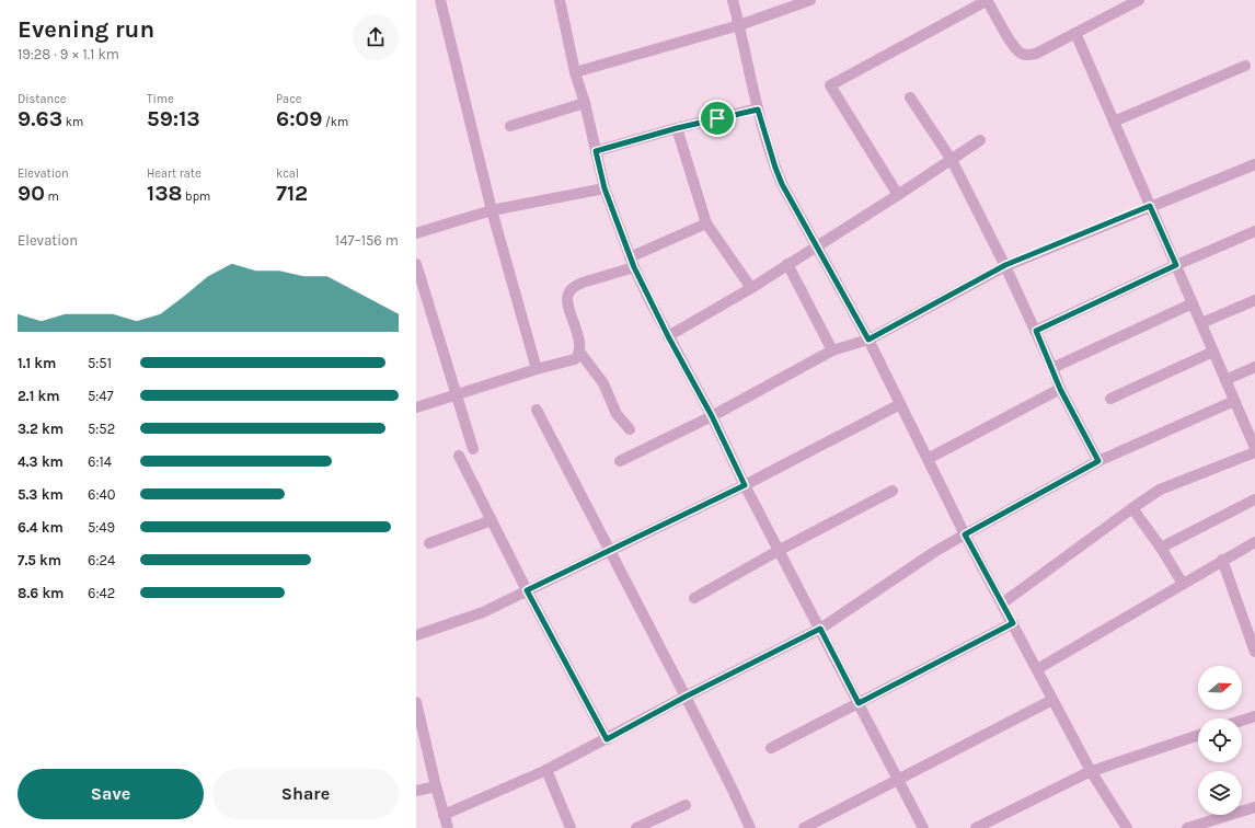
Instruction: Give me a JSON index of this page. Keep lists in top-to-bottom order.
{
  "north": "right",
  "page": {
    "heading": ["Evening run", "19:28 · 9 × 1.1 km"],
    "stats": [
      ["Distance", "9.63 km"],
      ["Time", "59:13"],
      ["Pace", "6:09 /km"],
      ["Elevation", "90 m"],
      ["Heart rate", "138 bpm"],
      ["kcal", "712"]
    ],
    "chart": ["Elevation", "147–156 m"],
    "list": [
      {
        "name": "1.1 km",
        "note": "5:51"
      },
      {
        "name": "2.1 km",
        "note": "5:47"
      },
      {
        "name": "3.2 km",
        "note": "5:52"
      },
      {
        "name": "4.3 km",
        "note": "6:14"
      },
      {
        "name": "5.3 km",
        "note": "6:40"
      },
      {
        "name": "6.4 km",
        "note": "5:49"
      },
      {
        "name": "7.5 km",
        "note": "6:24"
      },
      {
        "name": "8.6 km",
        "note": "6:42"
      }
    ],
    "buttons": ["Save", "Share"]
  }
}
